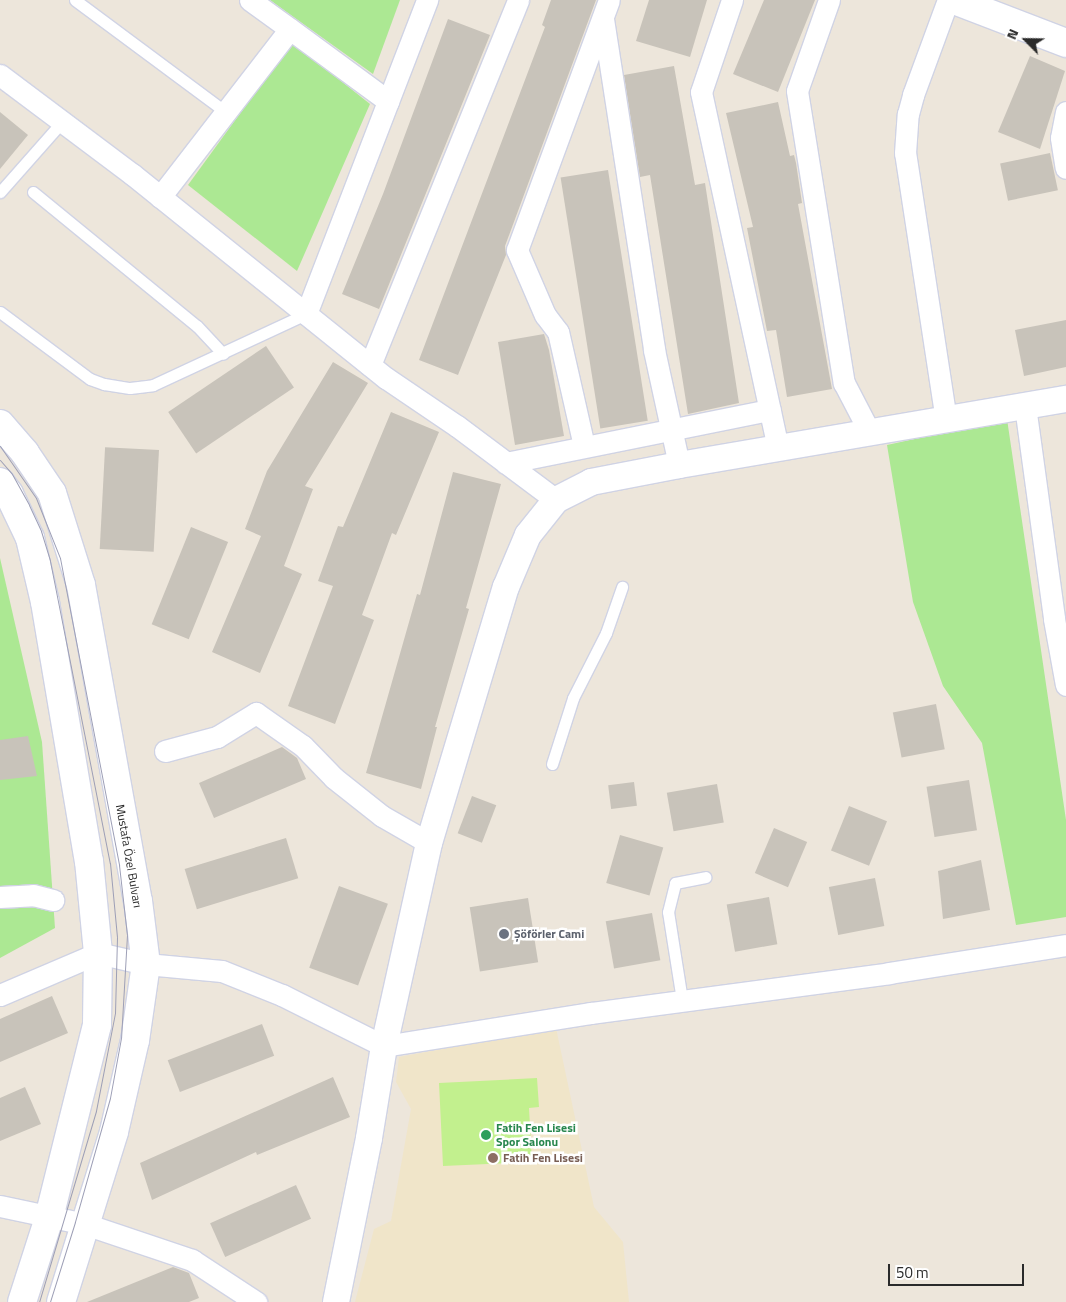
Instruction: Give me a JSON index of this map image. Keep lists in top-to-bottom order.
{
  "streets": {
    "main road": ["Mustafa Özel Bulvarı"]
  },
  "places": ["Şöförler Cami", "Fatih Fen Lisesi Spor Salonu", "Fatih Fen Lisesi"],
  "scale_bar": "50 m",
  "north": "top left"
}
